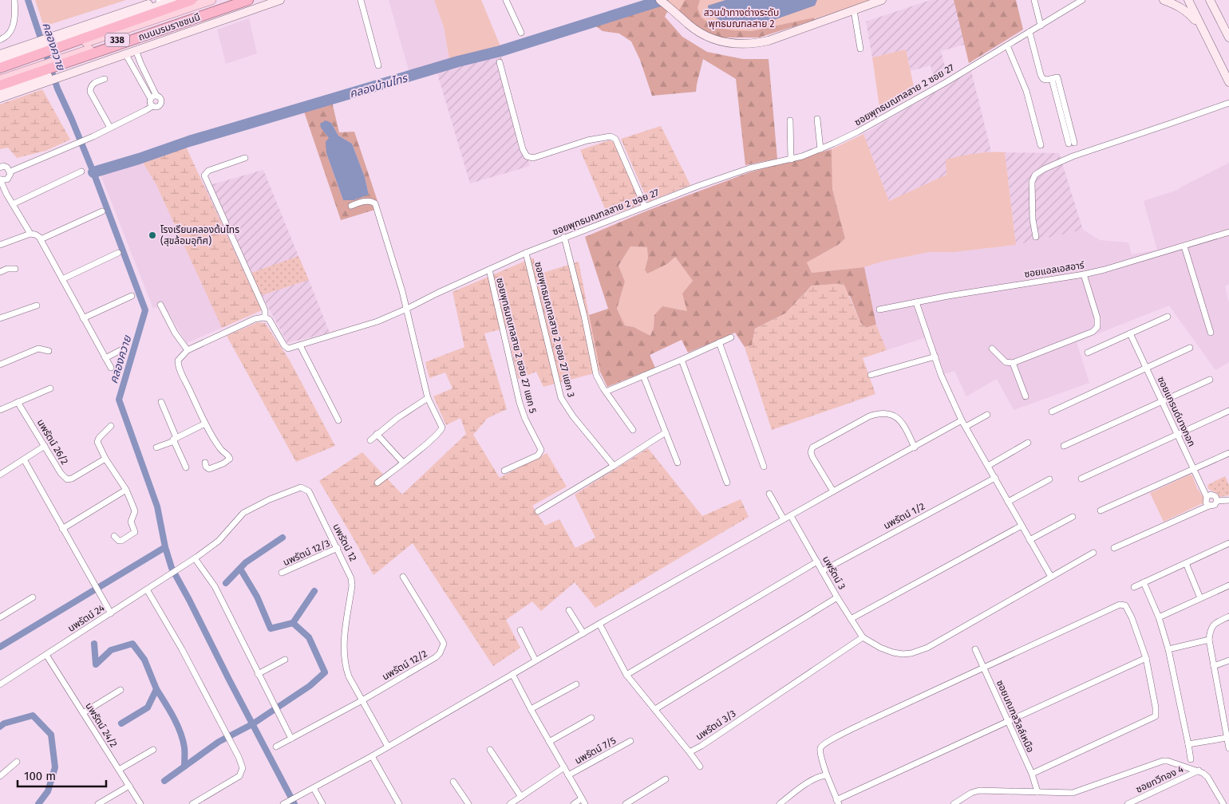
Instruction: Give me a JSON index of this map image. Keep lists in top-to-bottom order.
{
  "streets": {
    "highway": ["ถนนบรมราชชนนี", "338"],
    "street": [
      "ซอยพุทธมณฑลสาย 2 ซอย 27",
      "ซอยแอลเอสอาร์",
      "ซอยพุทธมณฑลสาย 2 ซอย 27 แยก 3",
      "ซอยพุทธมณฑลสาย 2 ซอย 27 แยก 5",
      "ซอยแกรนด์บางกอก",
      "นพรัตน์ 26/2",
      "นพรัตน์ 1/2",
      "นพรัตน์ 12",
      "นพรัตน์ 12/3",
      "นพรัตน์ 3",
      "นพรัตน์ 24",
      "นพรัตน์ 12/2",
      "ซอยมณฑลวิลล์เหนือ",
      "นพรัตน์ 24/2",
      "นพรัตน์ 3/3",
      "นพรัตน์ 7/5",
      "ซอยทวีทอง 4"
    ]
  },
  "crossings": [
    ["ถนนบรมราชชนนี", "338"],
    ["ซอยพุทธมณฑลสาย 2 ซอย 27", "ซอยพุทธมณฑลสาย 2 ซอย 27 แยก 3"],
    ["ซอยพุทธมณฑลสาย 2 ซอย 27", "ซอยพุทธมณฑลสาย 2 ซอย 27 แยก 5"],
    ["นพรัตน์ 1/2", "นพรัตน์ 3"],
    ["นพรัตน์ 12", "นพรัตน์ 12/3"],
    ["นพรัตน์ 12", "นพรัตน์ 24"],
    ["นพรัตน์ 12", "นพรัตน์ 12/2"],
    ["นพรัตน์ 3", "นพรัตน์ 3/3"],
    ["นพรัตน์ 24", "นพรัตน์ 24/2"]
  ],
  "water": ["คลองควาย", "คลองบ้านไทร"],
  "parks": ["สวนป่าทางต่างระดับ พุทธมณฑลสาย 2"],
  "places": ["โรงเรียนคลองต้นไทร (สุขล้อมอุทิศ)"],
  "scale_bar": "100 m"
}
